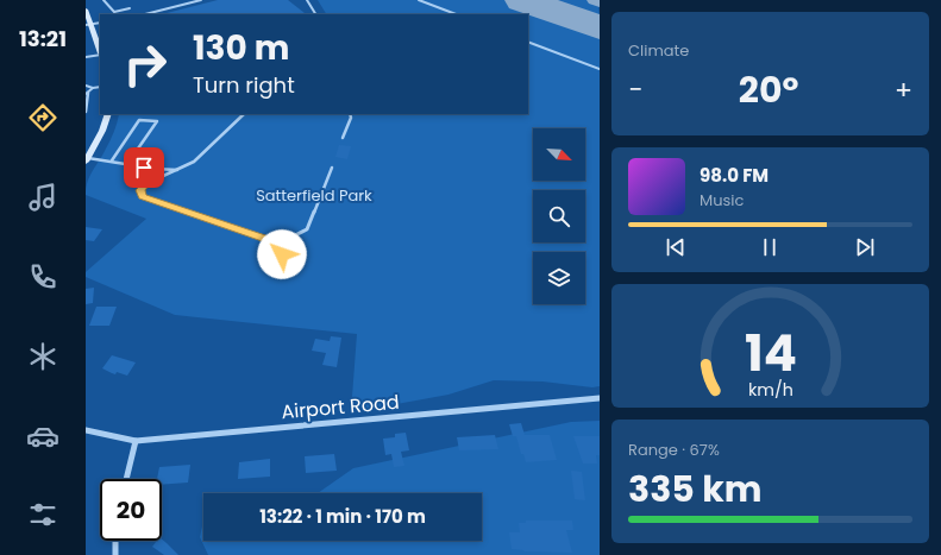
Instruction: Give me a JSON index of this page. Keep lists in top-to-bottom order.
{
  "streets": {
    "street": ["Airport Road"]
  },
  "parks": ["Satterfield Park"],
  "north": "bottom right",
  "page": {
    "tabs": "13:21",
    "tile": [
      "Climate",
      ["Range · 67%", "335 km"]
    ],
    "turn": ["130 m", "Turn right"],
    "heat": ["−", "20°", "+"],
    "song": ["98.0 FM", "Music"],
    "limit": "20",
    "trip": "13:22 · 1 min · 170 m",
    "gauge": ["14", "km/h"]
  }
}
